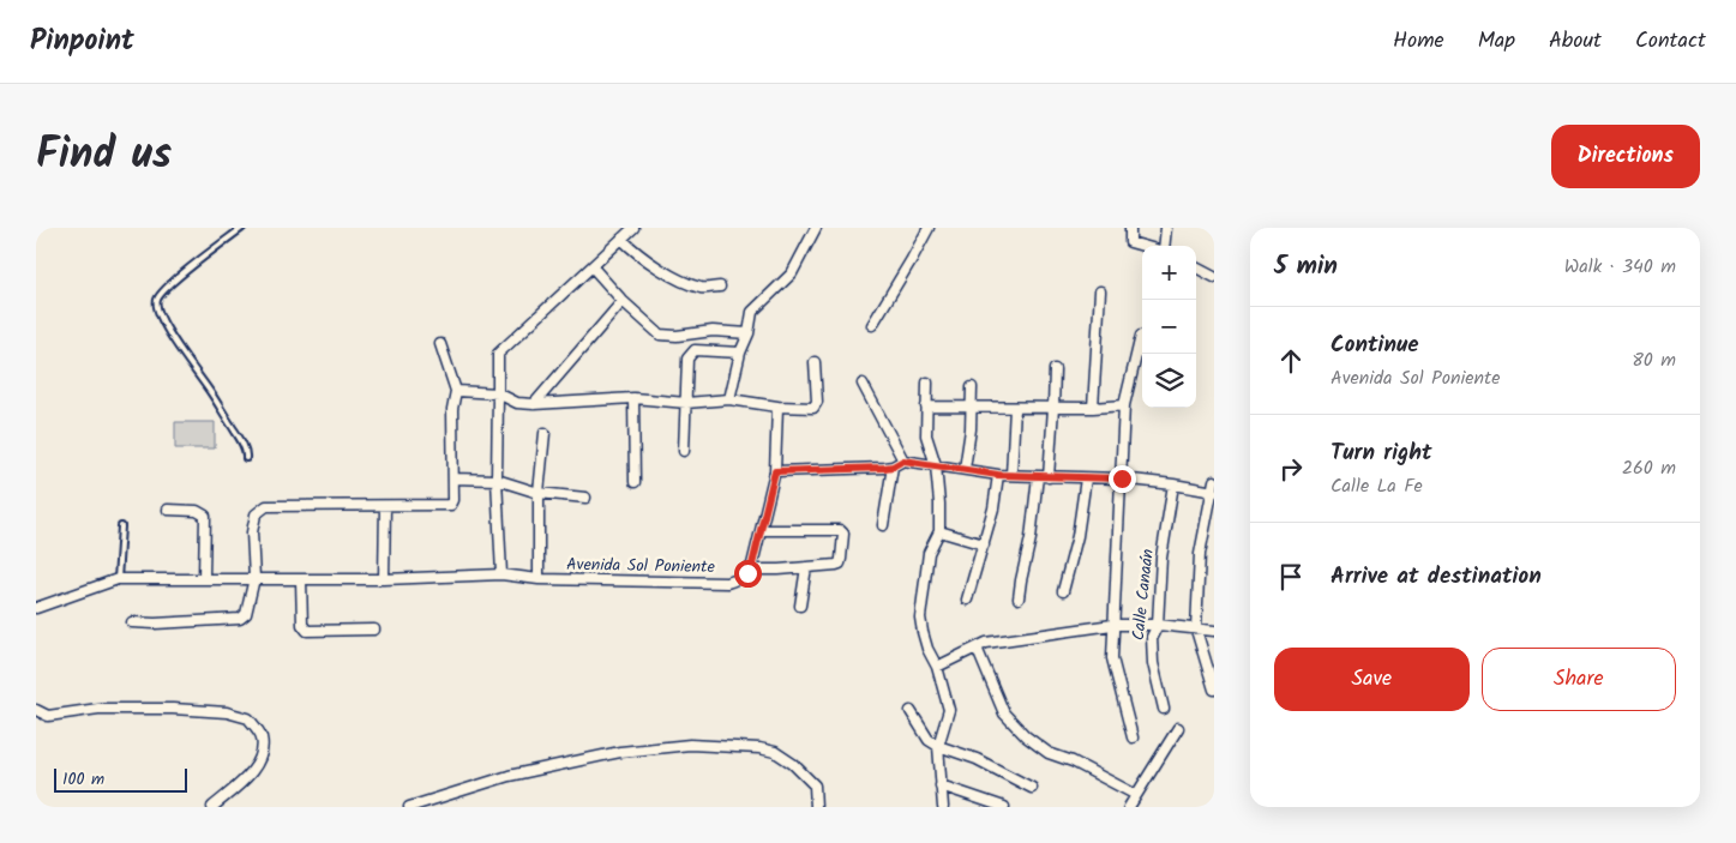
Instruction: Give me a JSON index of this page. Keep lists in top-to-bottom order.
{
  "streets": {
    "street": ["Avenida Sol Poniente", "Calle Canaán"]
  },
  "scale_bar": "100 m",
  "page": {
    "header": "Pinpoint",
    "nav": [
      "Home",
      "Map",
      "About",
      "Contact"
    ],
    "title": "Find us",
    "buttons": [
      "Directions",
      ["Save", "Share"]
    ],
    "heading": ["5 min", "Walk · 340 m"],
    "map_buttons": ["+", "−"],
    "list": [
      ["Continue", "Avenida Sol Poniente", "80 m"],
      ["Turn right", "Calle La Fe", "260 m"],
      "Arrive at destination"
    ],
    "scale": "100 m"
  }
}
